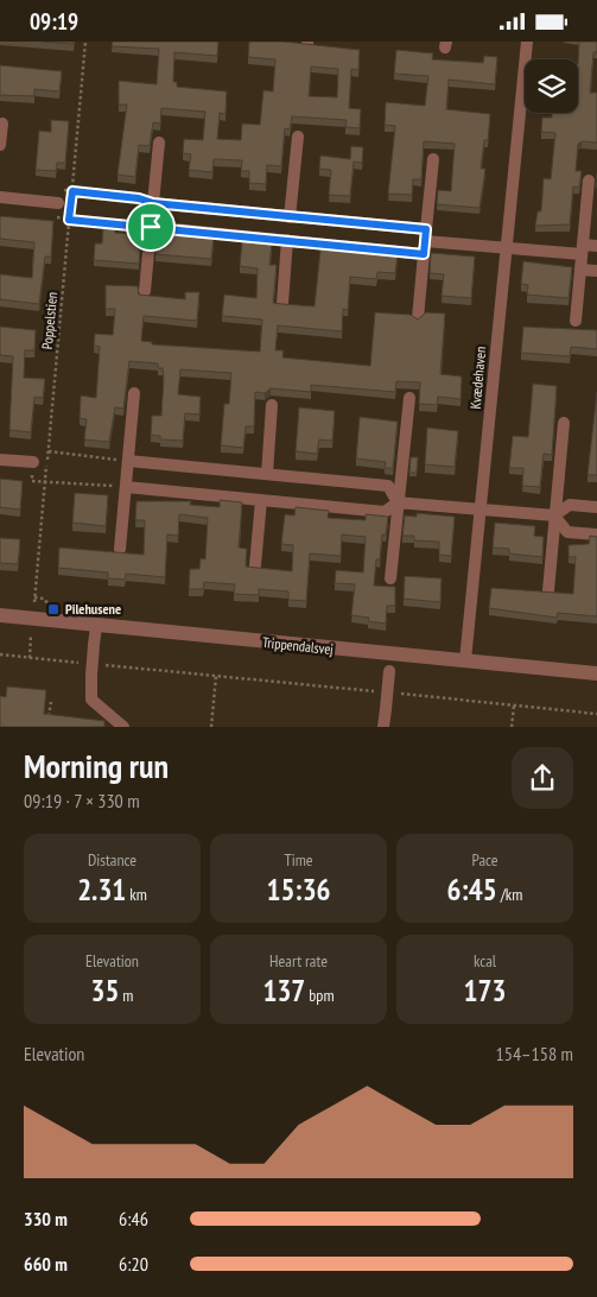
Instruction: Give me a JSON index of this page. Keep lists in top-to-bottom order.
{
  "streets": {
    "street": ["Kvædehaven", "Trippendalsvej"],
    "path": ["Poppelstien"]
  },
  "crossings": [
    ["Kvædehaven", "Trippendalsvej"]
  ],
  "places": {
    "transit": ["Pilehusene"]
  },
  "page": {
    "status": "09:19",
    "heading": ["Morning run", "09:19 · 7 × 330 m"],
    "stats": [
      ["Distance", "2.31 km"],
      ["Time", "15:36"],
      ["Pace", "6:45 /km"],
      ["Elevation", "35 m"],
      ["Heart rate", "137 bpm"],
      ["kcal", "173"]
    ],
    "chart": ["Elevation", "154–158 m"],
    "list": [
      {
        "name": "330 m",
        "note": "6:46"
      },
      {
        "name": "660 m",
        "note": "6:20"
      }
    ]
  }
}
